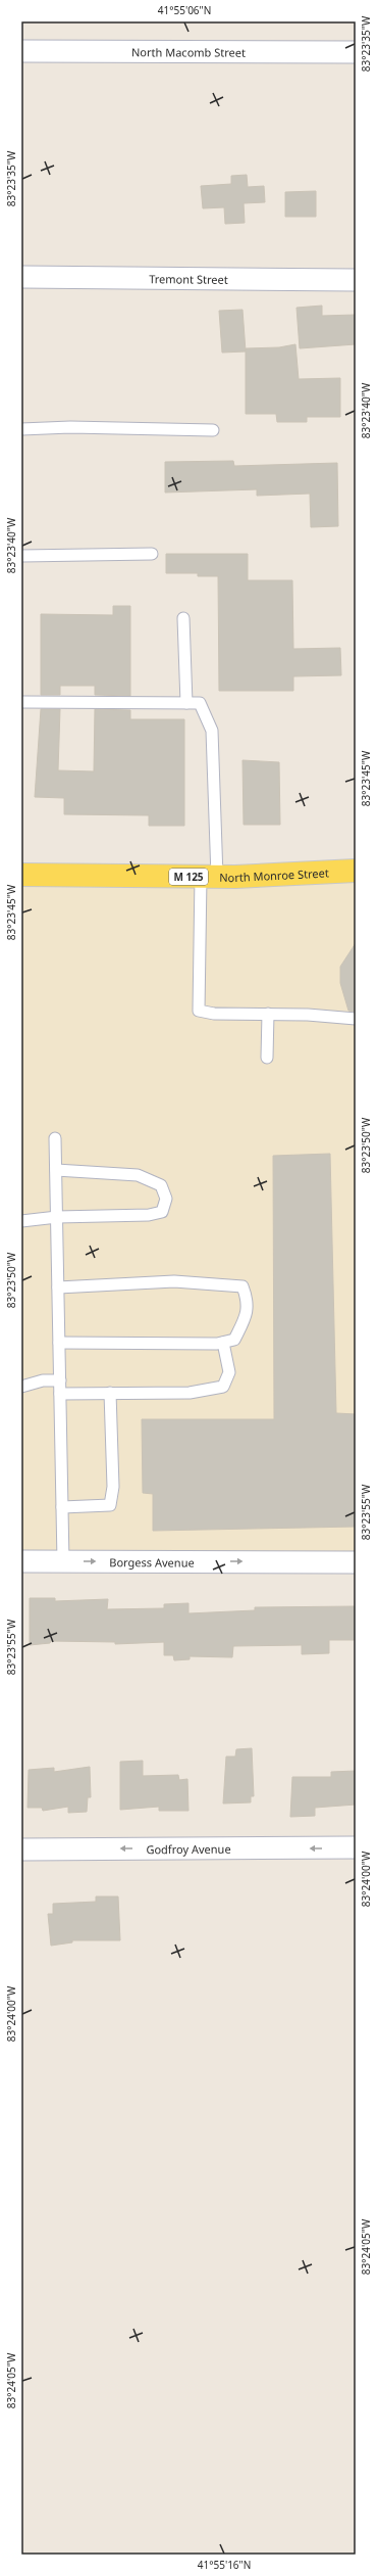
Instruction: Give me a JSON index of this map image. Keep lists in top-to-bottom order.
{
  "streets": {
    "main road": ["North Monroe Street", "M 125"],
    "street": [
      "North Macomb Street",
      "Tremont Street",
      "Borgess Avenue",
      "Godfroy Avenue"
    ]
  },
  "one_way": ["Borgess Avenue", "Godfroy Avenue"],
  "coordinates": [
    "41°55'06\"N",
    "83°23'35\"W",
    "83°23'40\"W",
    "83°23'45\"W",
    "83°23'50\"W",
    "83°23'55\"W",
    "83°24'00\"W",
    "83°24'05\"W",
    "41°55'16\"N"
  ]
}
